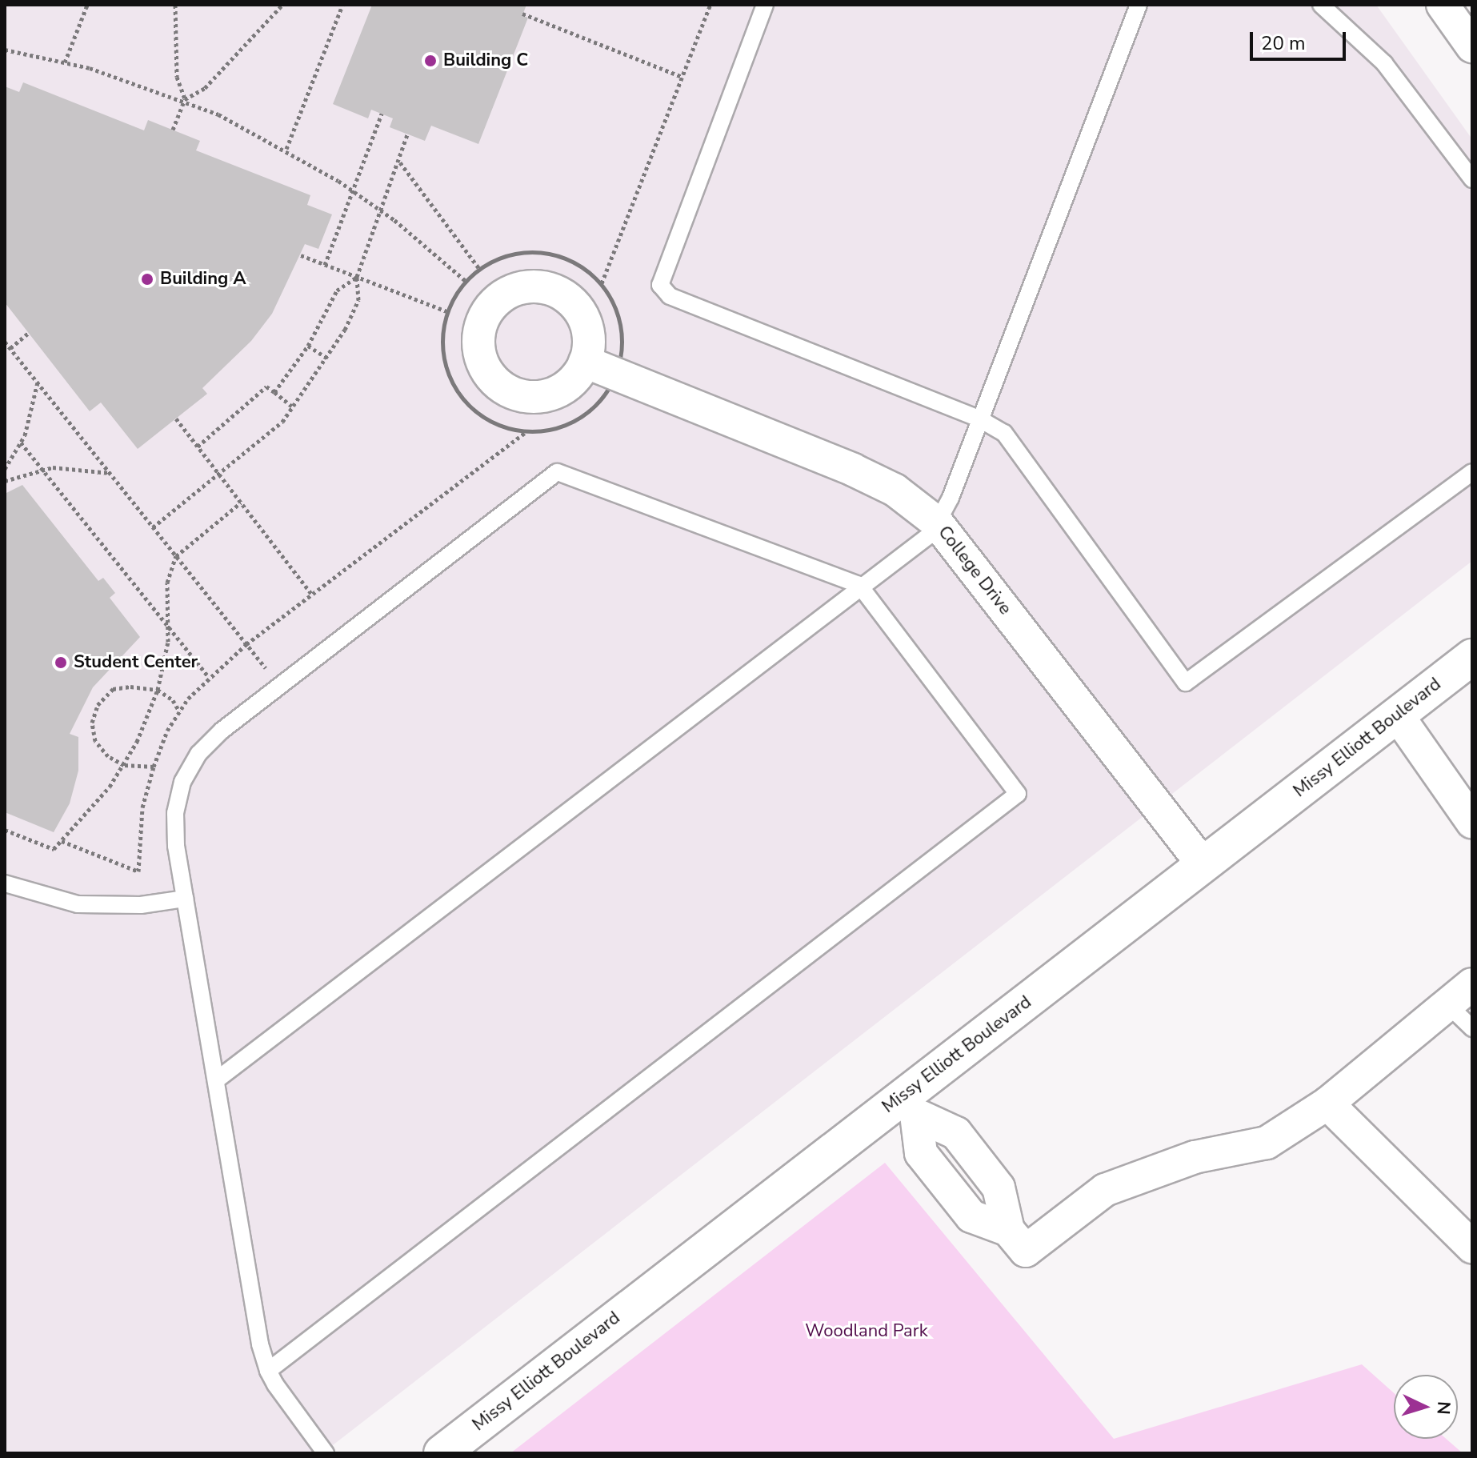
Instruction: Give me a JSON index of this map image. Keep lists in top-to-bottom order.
{
  "streets": {
    "street": ["College Drive", "Missy Elliott Boulevard"]
  },
  "crossings": [
    ["College Drive", "Missy Elliott Boulevard"]
  ],
  "parks": ["Woodland Park"],
  "places": ["Building C", "Building A", "Student Center"],
  "scale_bar": "20 m",
  "north": "right"
}
